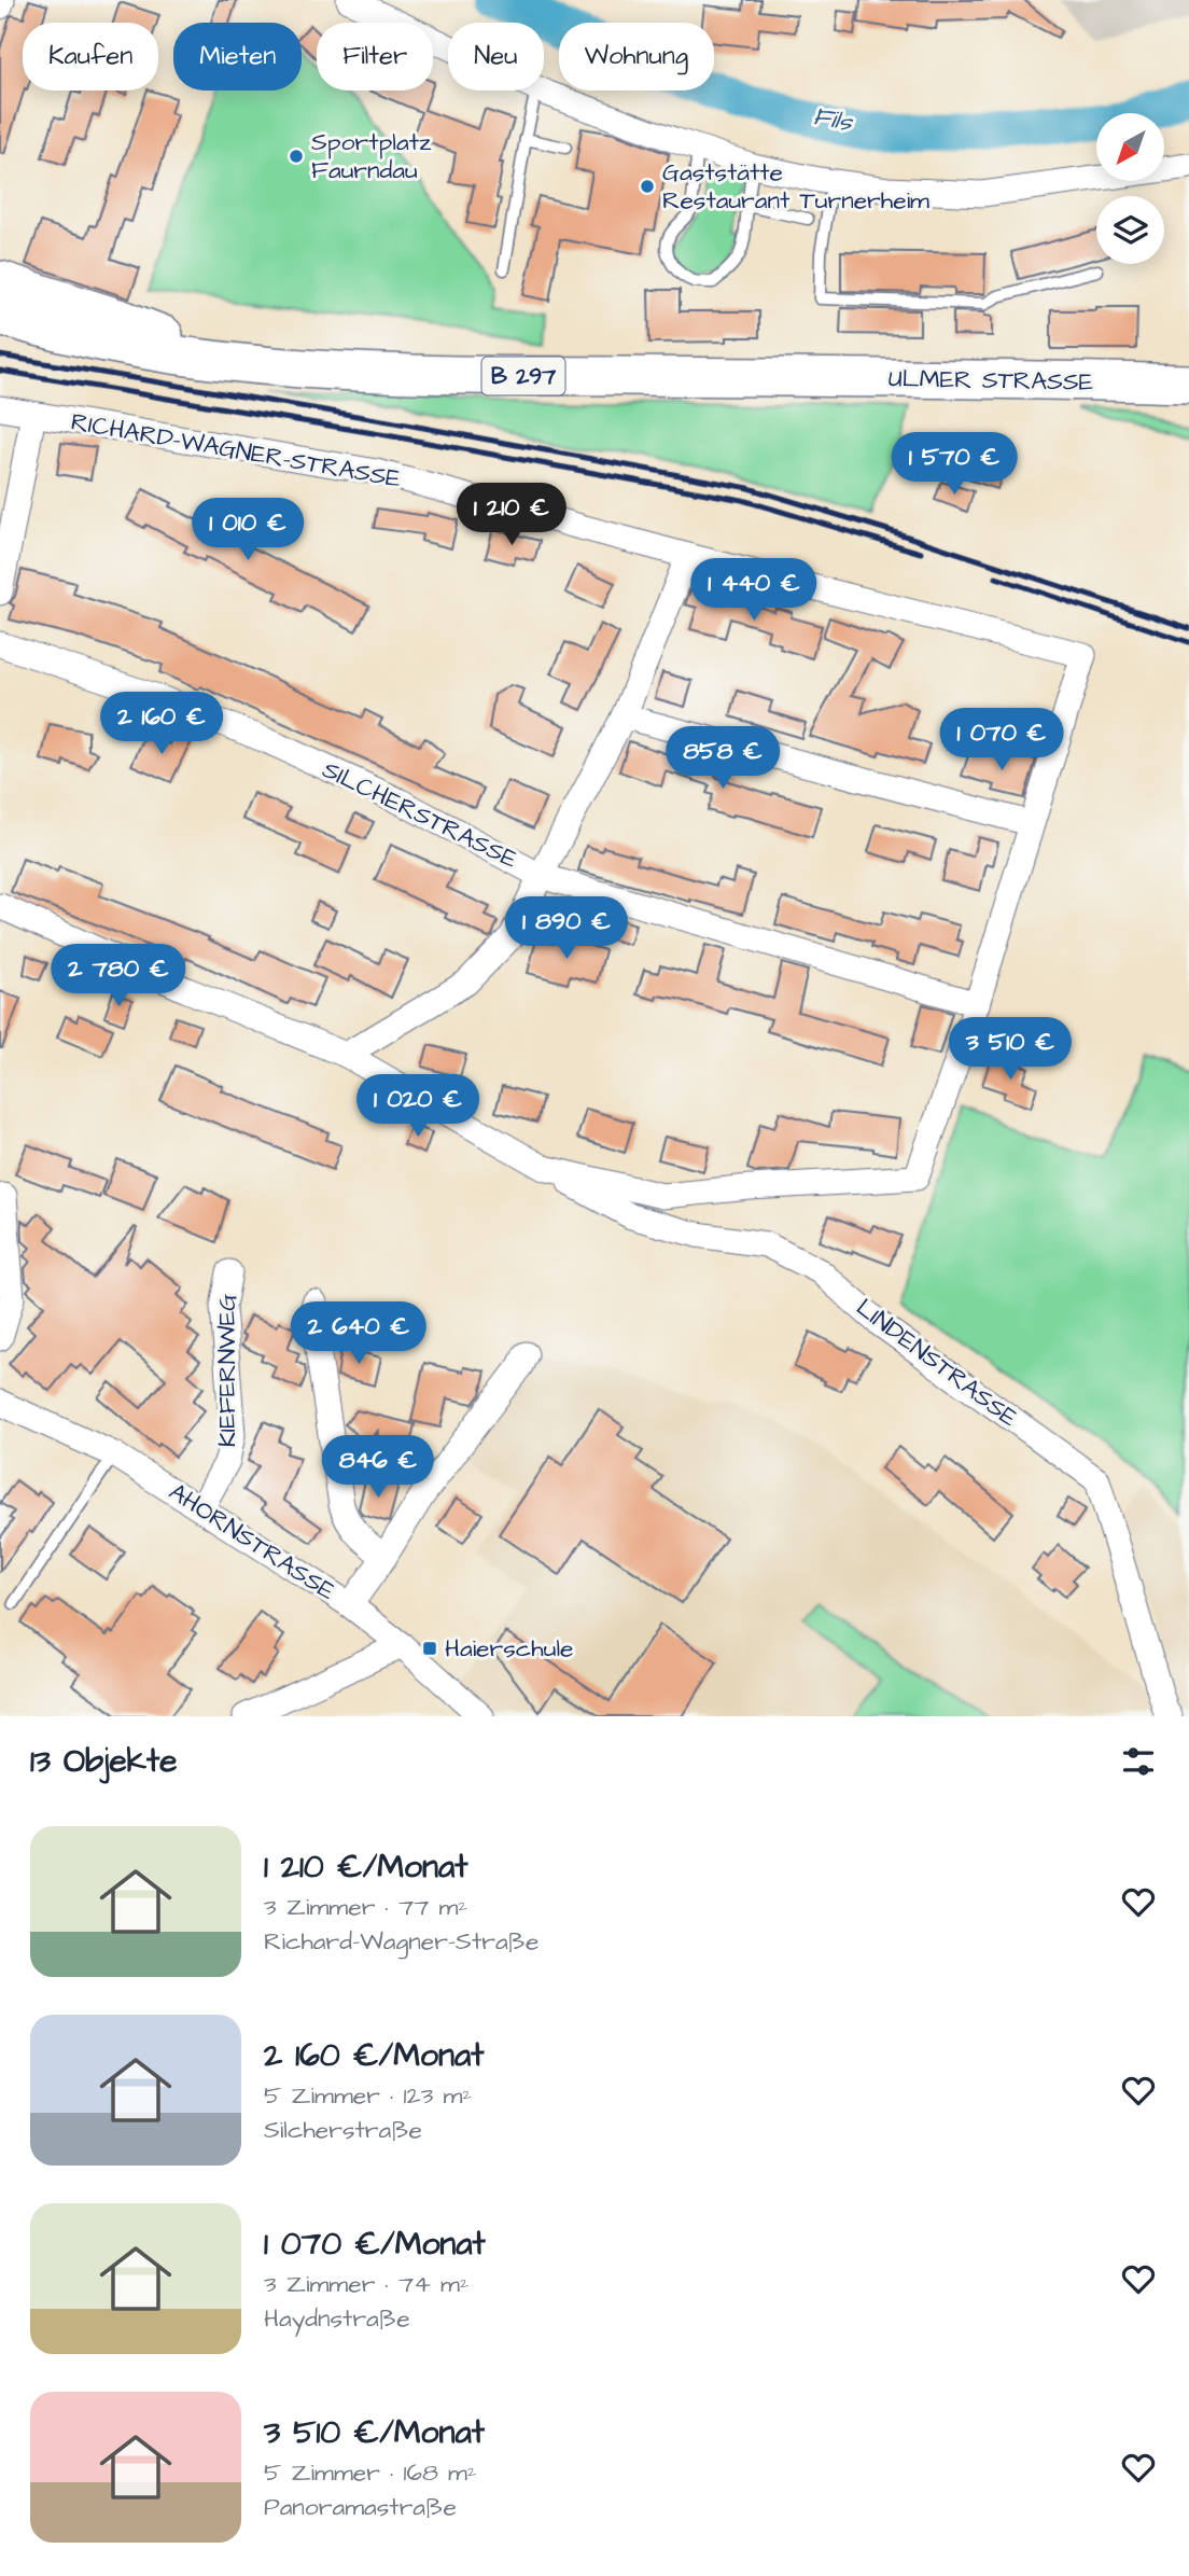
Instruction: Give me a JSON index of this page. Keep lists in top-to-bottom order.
{
  "streets": {
    "main road": ["B 297", "ULMER STRASSE"],
    "street": [
      "RICHARD-WAGNER-STRASSE",
      "SILCHERSTRASSE",
      "LINDENSTRASSE",
      "KIEFERNWEG",
      "AHORNSTRASSE"
    ]
  },
  "crossings": [
    ["B 297", "ULMER STRASSE"],
    ["KIEFERNWEG", "AHORNSTRASSE"]
  ],
  "water": ["Fils"],
  "places": {
    "other": ["Sportplatz Faurndau", "Gaststätte Restaurant Turnerheim"],
    "transit": ["Haierschule"]
  },
  "north": "bottom left",
  "page": {
    "chip": [
      "Kaufen",
      "Mieten",
      "Filter",
      "Neu",
      "Wohnung"
    ],
    "price": [
      "1 570 €",
      "1 210 €",
      "1 010 €",
      "1 440 €",
      "2 160 €",
      "1 070 €",
      "858 €",
      "1 890 €",
      "2 780 €",
      "3 510 €",
      "1 020 €",
      "2 640 €",
      "846 €"
    ],
    "heading": "13 Objekte",
    "list": [
      {
        "name": "1 210 €/Monat",
        "note": "3 Zimmer · 77 m² · Richard-Wagner-Straße"
      },
      {
        "name": "2 160 €/Monat",
        "note": "5 Zimmer · 123 m² · Silcherstraße"
      },
      {
        "name": "1 070 €/Monat",
        "note": "3 Zimmer · 74 m² · Haydnstraße"
      },
      {
        "name": "3 510 €/Monat",
        "note": "5 Zimmer · 168 m² · Panoramastraße"
      }
    ]
  }
}
